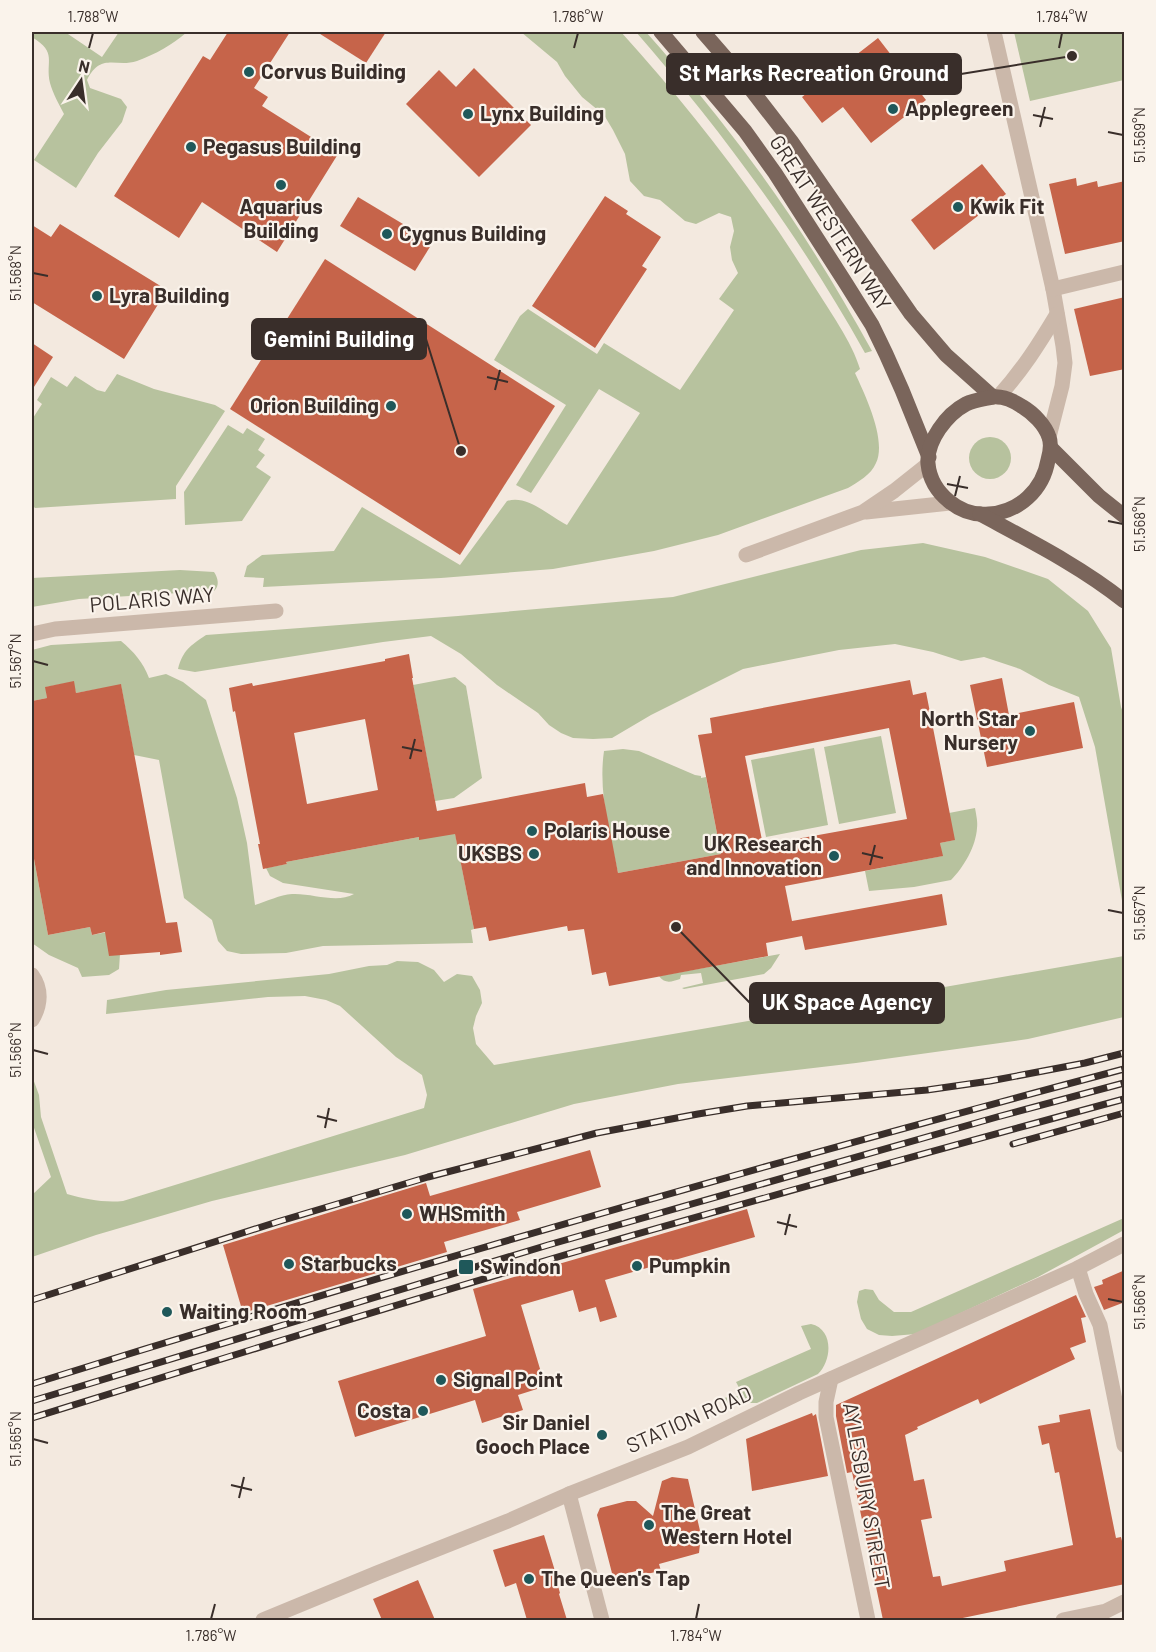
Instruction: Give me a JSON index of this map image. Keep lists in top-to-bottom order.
{
  "streets": {
    "main road": ["GREAT WESTERN WAY"],
    "street": ["POLARIS WAY", "STATION ROAD", "AYLESBURY STREET"]
  },
  "crossings": [
    ["STATION ROAD", "AYLESBURY STREET"]
  ],
  "places": {
    "other": [
      "St Marks Recreation Ground",
      "Corvus Building",
      "Applegreen",
      "Lynx Building",
      "Pegasus Building",
      "Aquarius Building",
      "Kwik Fit",
      "Cygnus Building",
      "Lyra Building",
      "Orion Building",
      "Gemini Building",
      "North Star Nursery",
      "Polaris House",
      "UKSBS",
      "UK Research and Innovation",
      "UK Space Agency",
      "WHSmith",
      "Starbucks",
      "Pumpkin",
      "Waiting Room",
      "Signal Point",
      "Costa",
      "Sir Daniel Gooch Place",
      "The Great Western Hotel",
      "The Queen's Tap"
    ],
    "transit": ["Swindon"]
  },
  "north": "top",
  "coordinates": [
    "1.788°W",
    "1.786°W",
    "1.784°W",
    "51.569°N",
    "51.568°N",
    "51.567°N",
    "51.566°N",
    "51.565°N"
  ]
}
